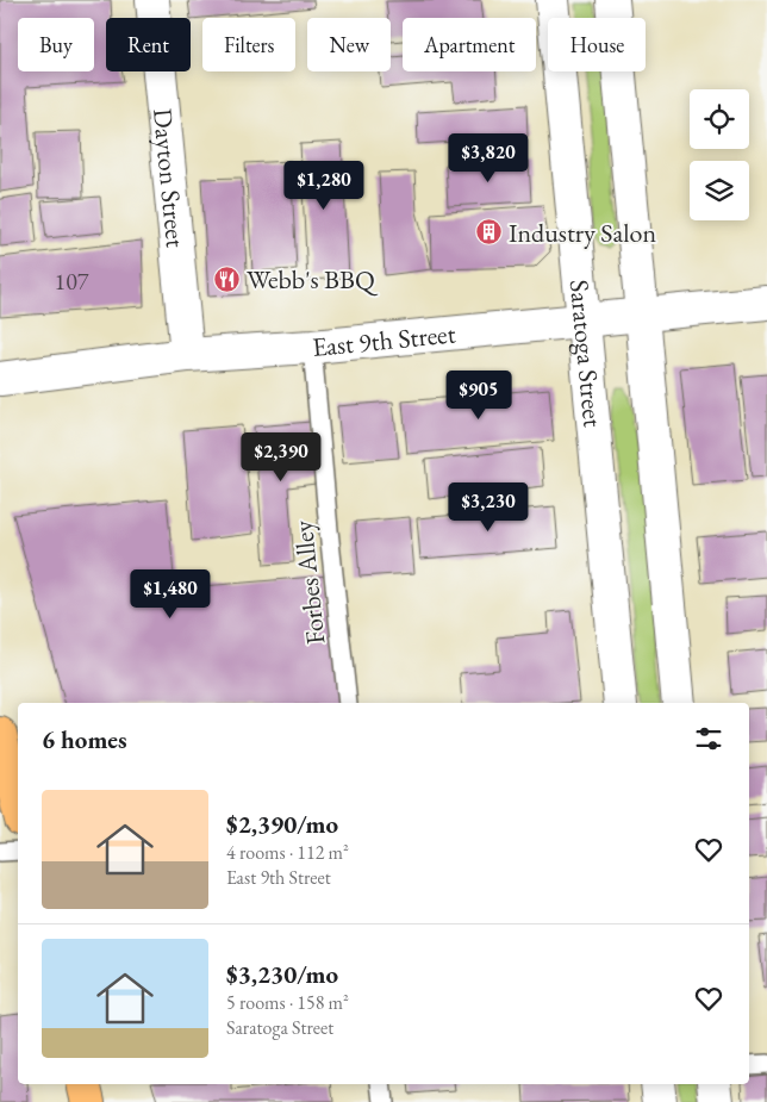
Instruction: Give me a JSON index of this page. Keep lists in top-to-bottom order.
{
  "streets": {
    "street": ["Dayton Street", "East 9th Street", "Saratoga Street"],
    "lane": ["Forbes Alley"]
  },
  "crossings": [
    ["Dayton Street", "East 9th Street"],
    ["East 9th Street", "Saratoga Street"],
    ["East 9th Street", "Forbes Alley"]
  ],
  "places": {
    "building": ["Industry Salon"],
    "restaurant": ["Webb's BBQ"]
  },
  "house_numbers": ["107"],
  "page": {
    "chip": [
      "Buy",
      "Rent",
      "Filters",
      "New",
      "Apartment",
      "House"
    ],
    "price": [
      "$3,820",
      "$1,280",
      "$905",
      "$2,390",
      "$3,230",
      "$1,480"
    ],
    "heading": "6 homes",
    "list": [
      {
        "name": "$2,390/mo",
        "note": "4 rooms · 112 m² · East 9th Street"
      },
      {
        "name": "$3,230/mo",
        "note": "5 rooms · 158 m² · Saratoga Street"
      }
    ]
  }
}
